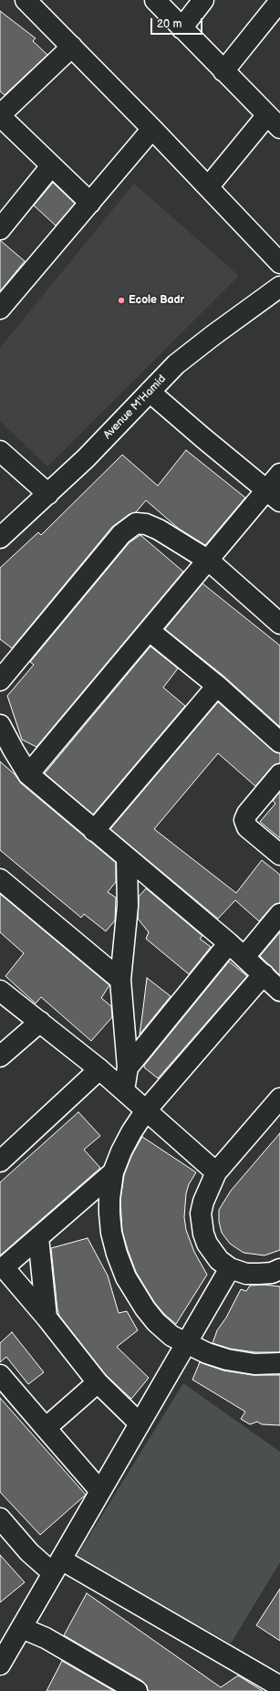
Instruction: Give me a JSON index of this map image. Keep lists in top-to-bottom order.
{
  "streets": {
    "street": ["Avenue M'Hamid"]
  },
  "places": ["Ecole Badr"],
  "scale_bar": "20 m"
}
